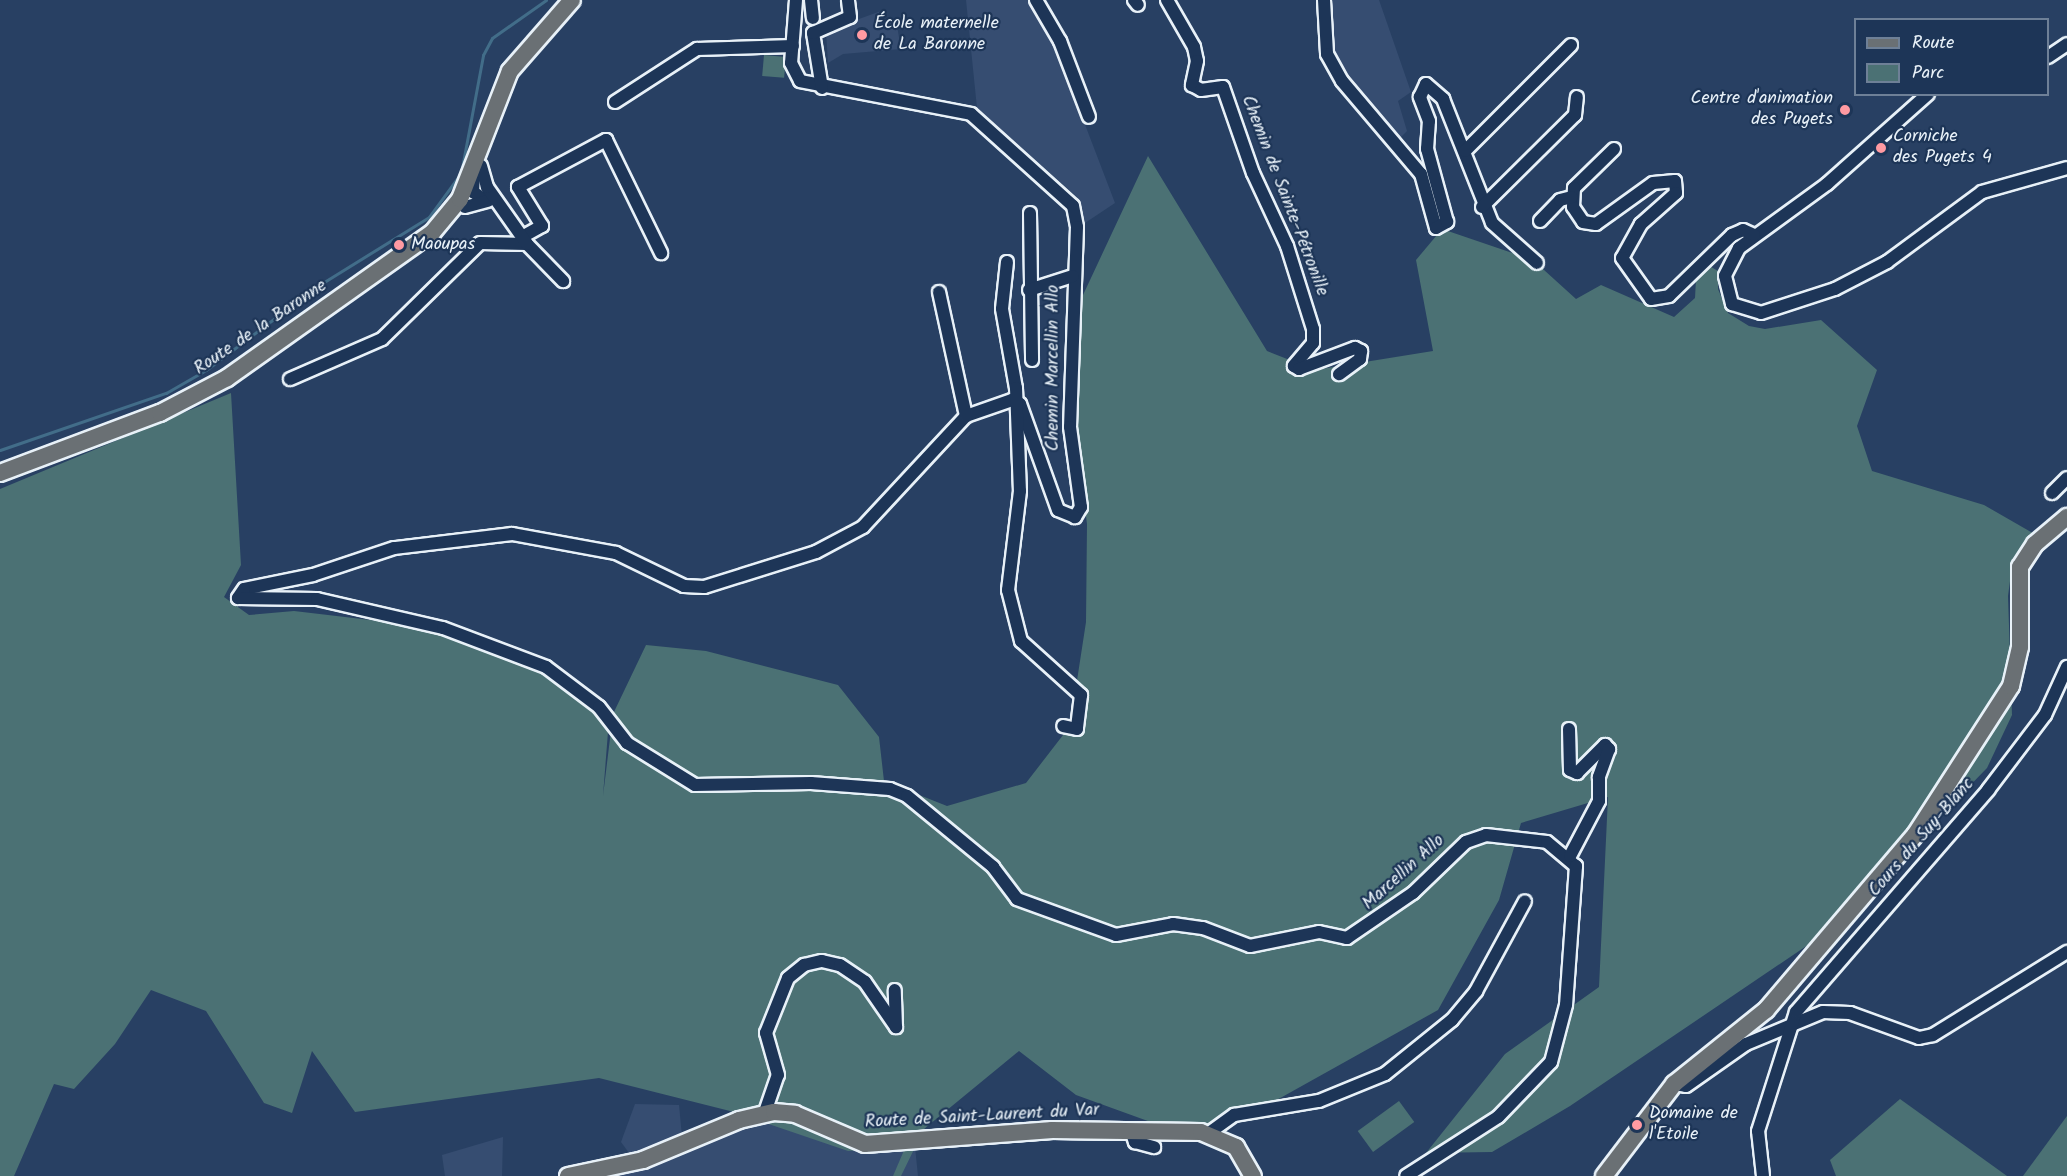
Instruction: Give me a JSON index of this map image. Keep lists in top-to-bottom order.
{
  "streets": {
    "main road": ["Route de la Baronne", "Route de Saint-Laurent du Var"],
    "street": [
      "Chemin de Sainte-Pétronille",
      "Chemin Marcellin Allo",
      "Cours du Suy-Blanc",
      "Marcellin Allo"
    ]
  },
  "places": [
    "École maternelle de La Baronne",
    "Centre d'animation des Pugets",
    "Corniche des Pugets 4",
    "Maoupas",
    "Domaine de l'Etoile"
  ],
  "legend": ["Route", "Parc"]
}
